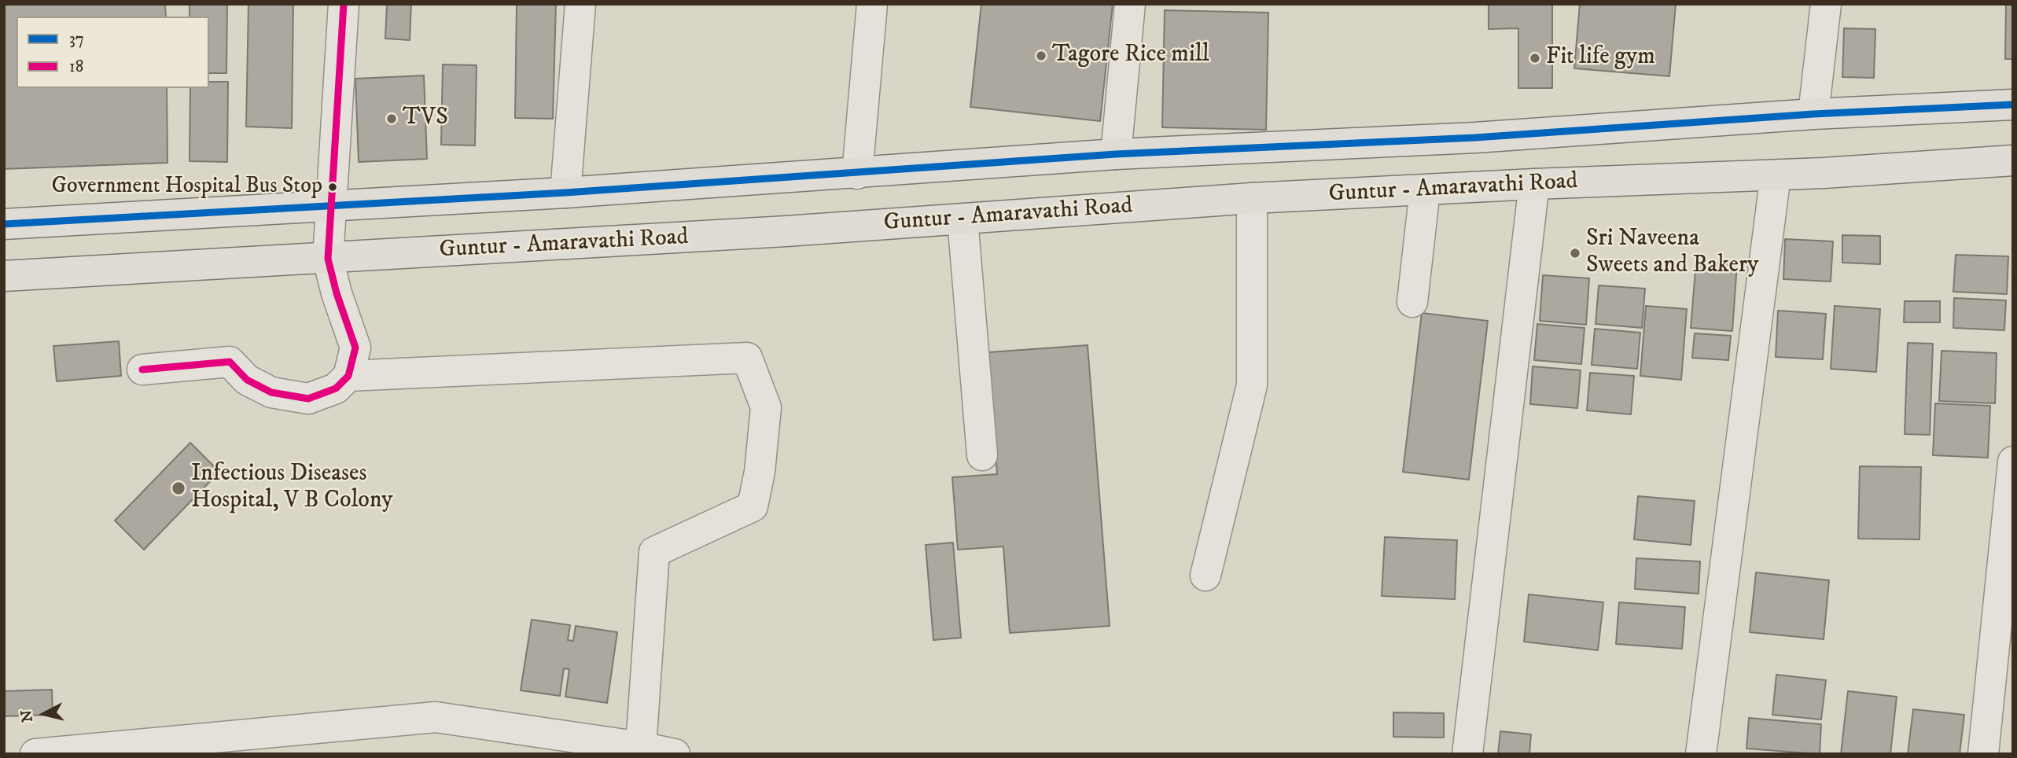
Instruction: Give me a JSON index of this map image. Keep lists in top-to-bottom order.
{
  "streets": {
    "main road": ["Guntur - Amaravathi Road"]
  },
  "places": [
    "Tagore Rice mill",
    "Fit life gym",
    "TVS",
    "Government Hospital Bus Stop",
    "Sri Naveena Sweets and Bakery",
    "Infectious Diseases Hospital, V B Colony"
  ],
  "lines": ["transit line 18", "transit line 37"],
  "legend": ["37", "18"],
  "north": "left"
}
